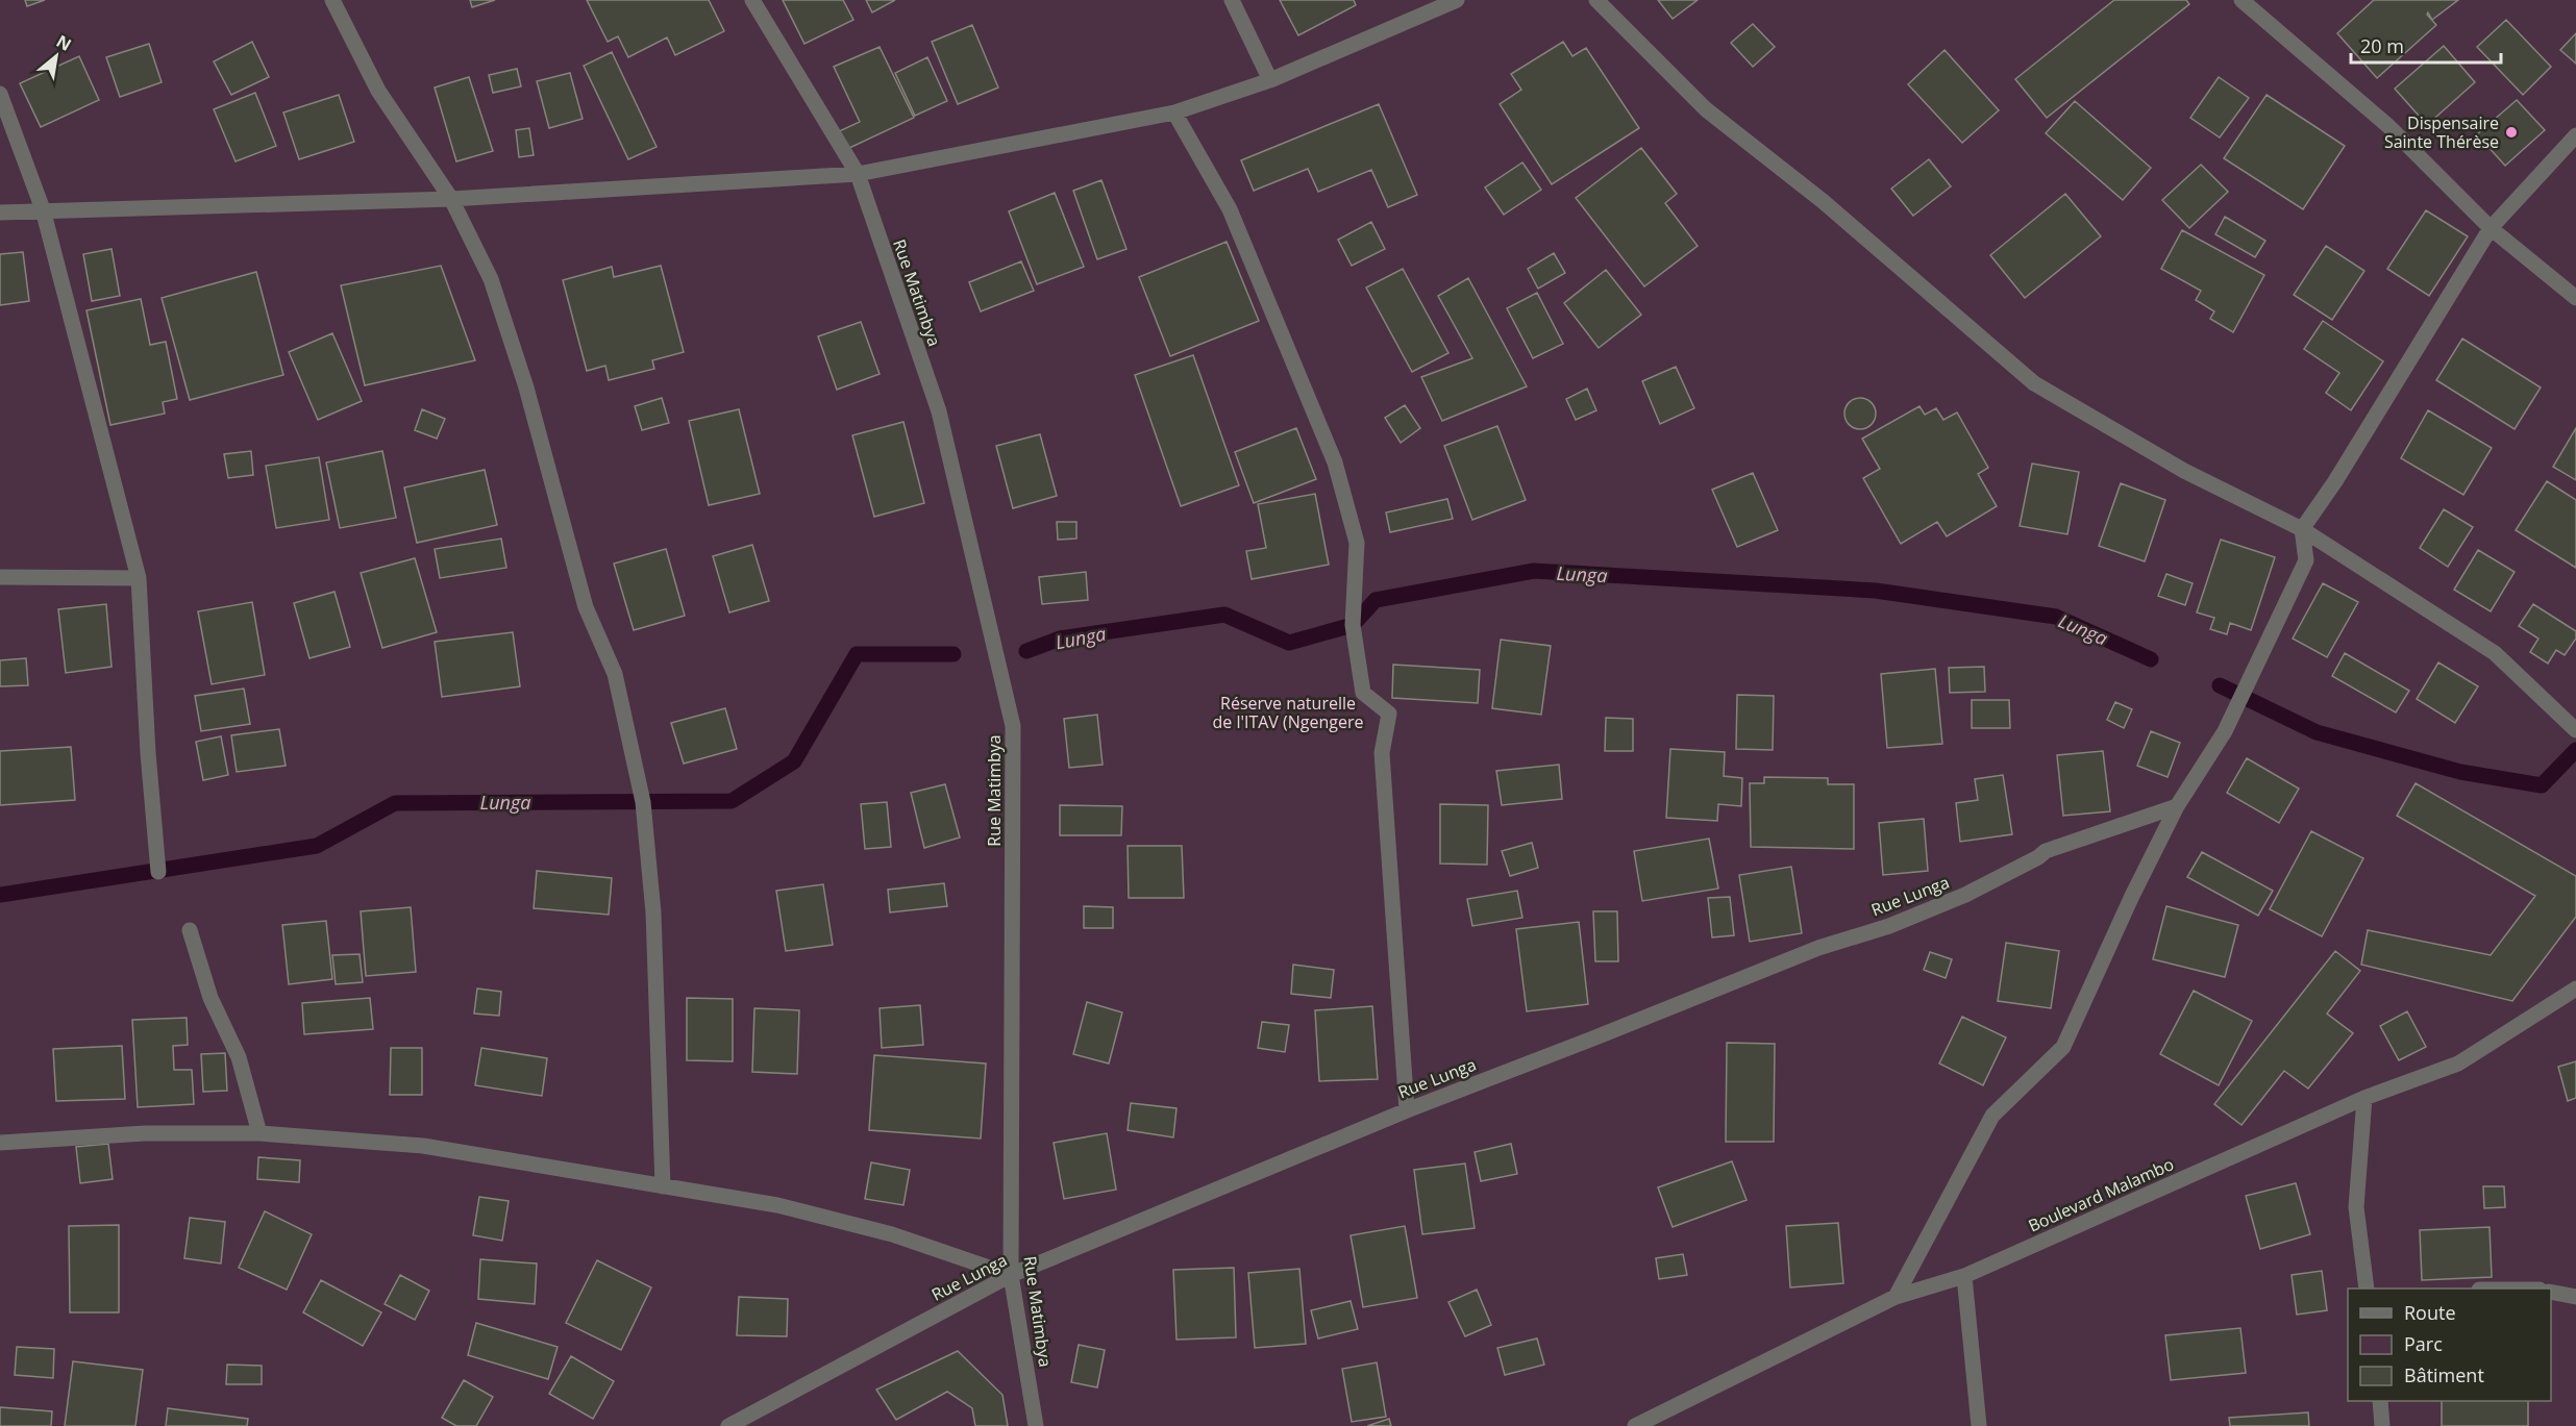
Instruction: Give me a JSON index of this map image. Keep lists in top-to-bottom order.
{
  "streets": {
    "street": ["Rue Matimbya", "Rue Lunga", "Boulevard Malambo"]
  },
  "crossings": [
    ["Rue Matimbya", "Rue Lunga"]
  ],
  "water": ["Lunga"],
  "parks": ["Réserve naturelle de l'ITAV (Ngengere"],
  "places": ["Dispensaire Sainte Thérèse"],
  "legend": ["Route", "Parc", "Bâtiment"],
  "scale_bar": "20 m",
  "north": "top right"
}
